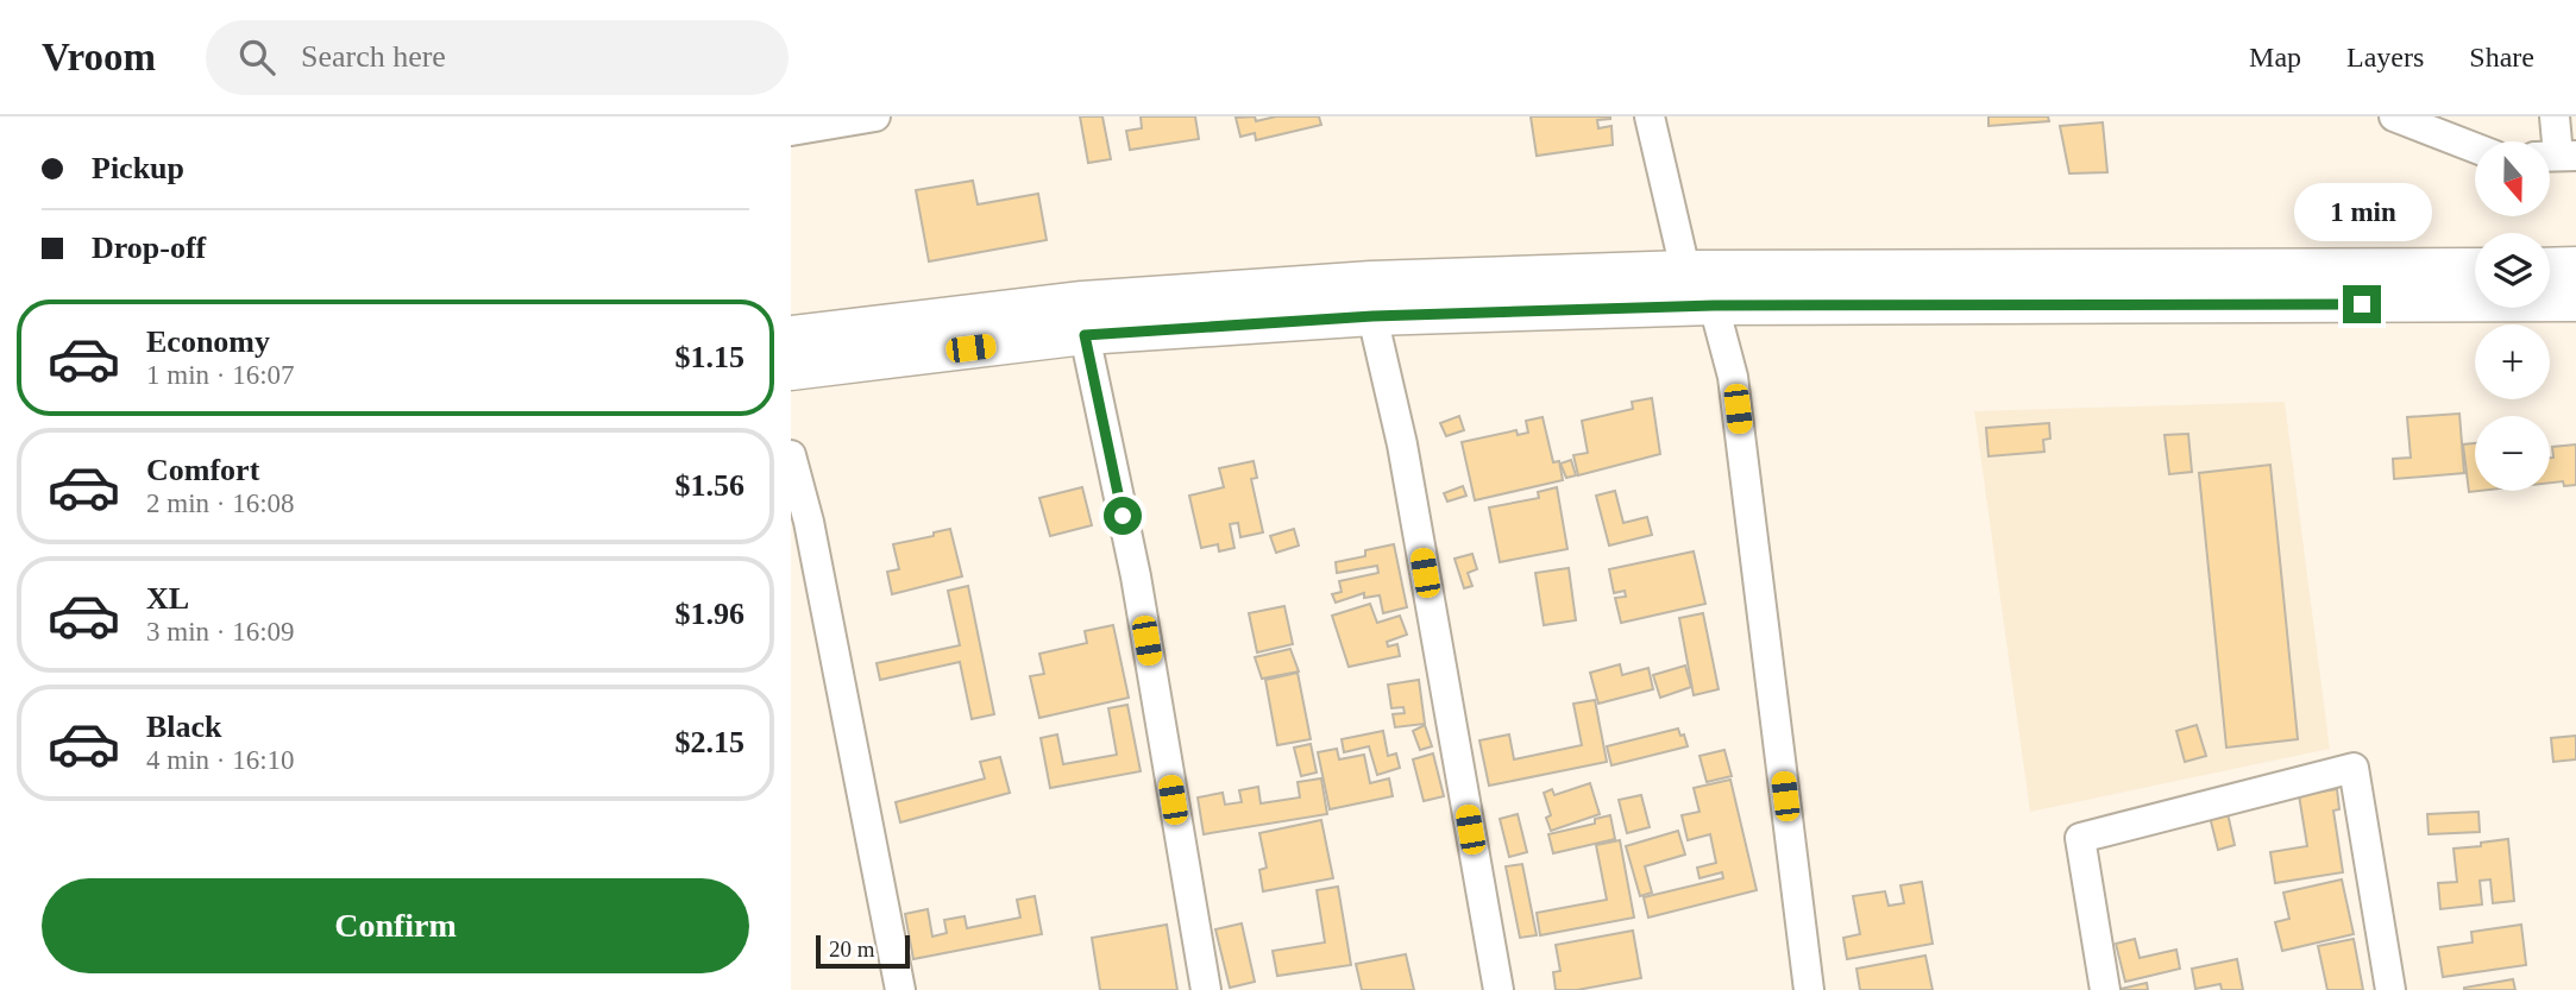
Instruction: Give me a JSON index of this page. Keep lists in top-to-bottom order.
{
  "scale_bar": "20 m",
  "north": "bottom",
  "page": {
    "header": "Vroom",
    "search": "Search here",
    "nav": ["Map", "Layers", "Share"],
    "banner": ["Pickup", "Drop-off"],
    "map_buttons": ["+", "−"],
    "bubble": "1 min",
    "list": [
      {
        "name": "Economy",
        "note": "1 min · 16:07",
        "value": "$1.15"
      },
      {
        "name": "Comfort",
        "note": "2 min · 16:08",
        "value": "$1.56"
      },
      {
        "name": "XL",
        "note": "3 min · 16:09",
        "value": "$1.96"
      },
      {
        "name": "Black",
        "note": "4 min · 16:10",
        "value": "$2.15"
      }
    ],
    "buttons": "Confirm",
    "scale": "20 m"
  }
}
